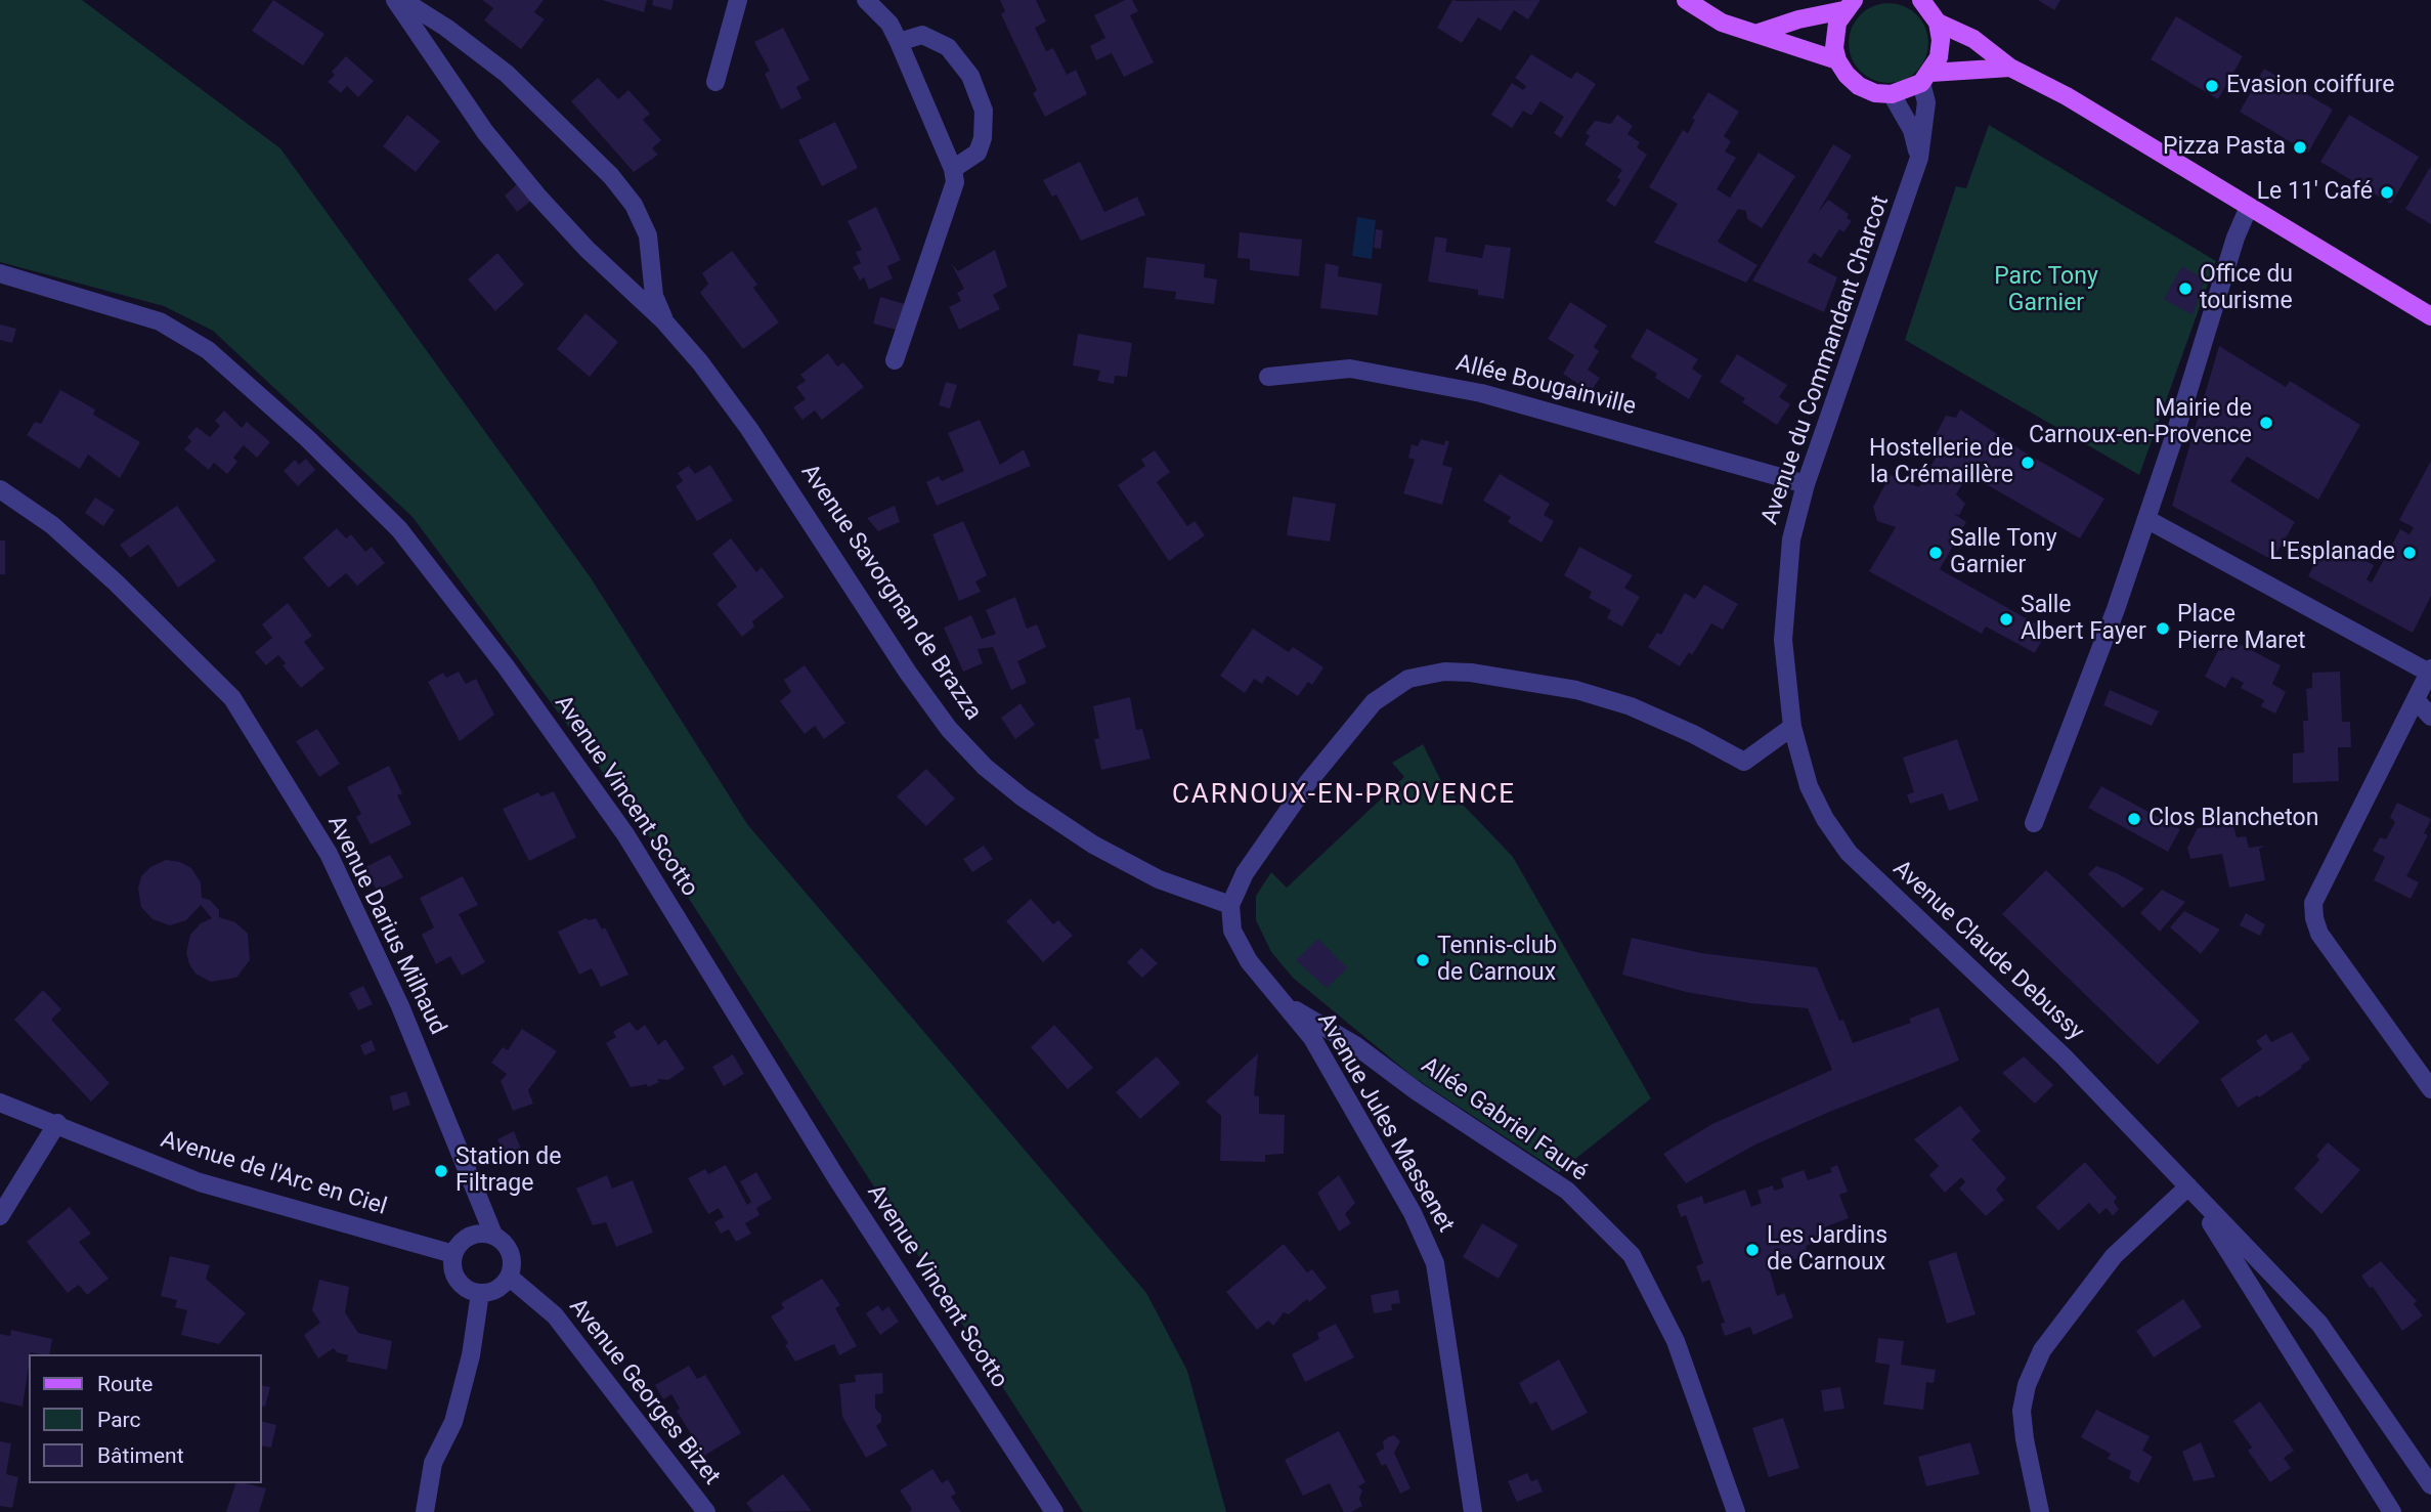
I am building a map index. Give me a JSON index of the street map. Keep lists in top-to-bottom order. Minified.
{"streets":{"street":["Avenue du Commandant Charcot","Allée Bougainville","Avenue Savorgnan de Brazza","Avenue Vincent Scotto","Avenue Darius Milhaud","Avenue Claude Debussy","Allée Gabriel Fauré","Avenue Jules Massenet","Avenue de l'Arc en Ciel","Avenue Georges Bizet"]},"crossings":[["Avenue du Commandant Charcot","Allée Bougainville"],["Avenue du Commandant Charcot","Avenue Claude Debussy"],["Avenue Savorgnan de Brazza","Avenue Jules Massenet"],["Avenue Darius Milhaud","Avenue de l'Arc en Ciel"],["Avenue Darius Milhaud","Avenue Georges Bizet"],["Allée Gabriel Fauré","Avenue Jules Massenet"],["Avenue de l'Arc en Ciel","Avenue Georges Bizet"]],"districts":["CARNOUX-EN-PROVENCE"],"parks":["Parc Tony Garnier"],"places":["Evasion coiffure","Pizza Pasta","Le 11' Café","Office du tourisme","Mairie de Carnoux-en-Provence","Hostellerie de la Crémaillère","Salle Tony Garnier","L'Esplanade","Salle Albert Fayer","Place Pierre Maret","Clos Blancheton","Tennis-club de Carnoux","Station de Filtrage","Les Jardins de Carnoux"],"legend":["Route","Parc","Bâtiment"]}
